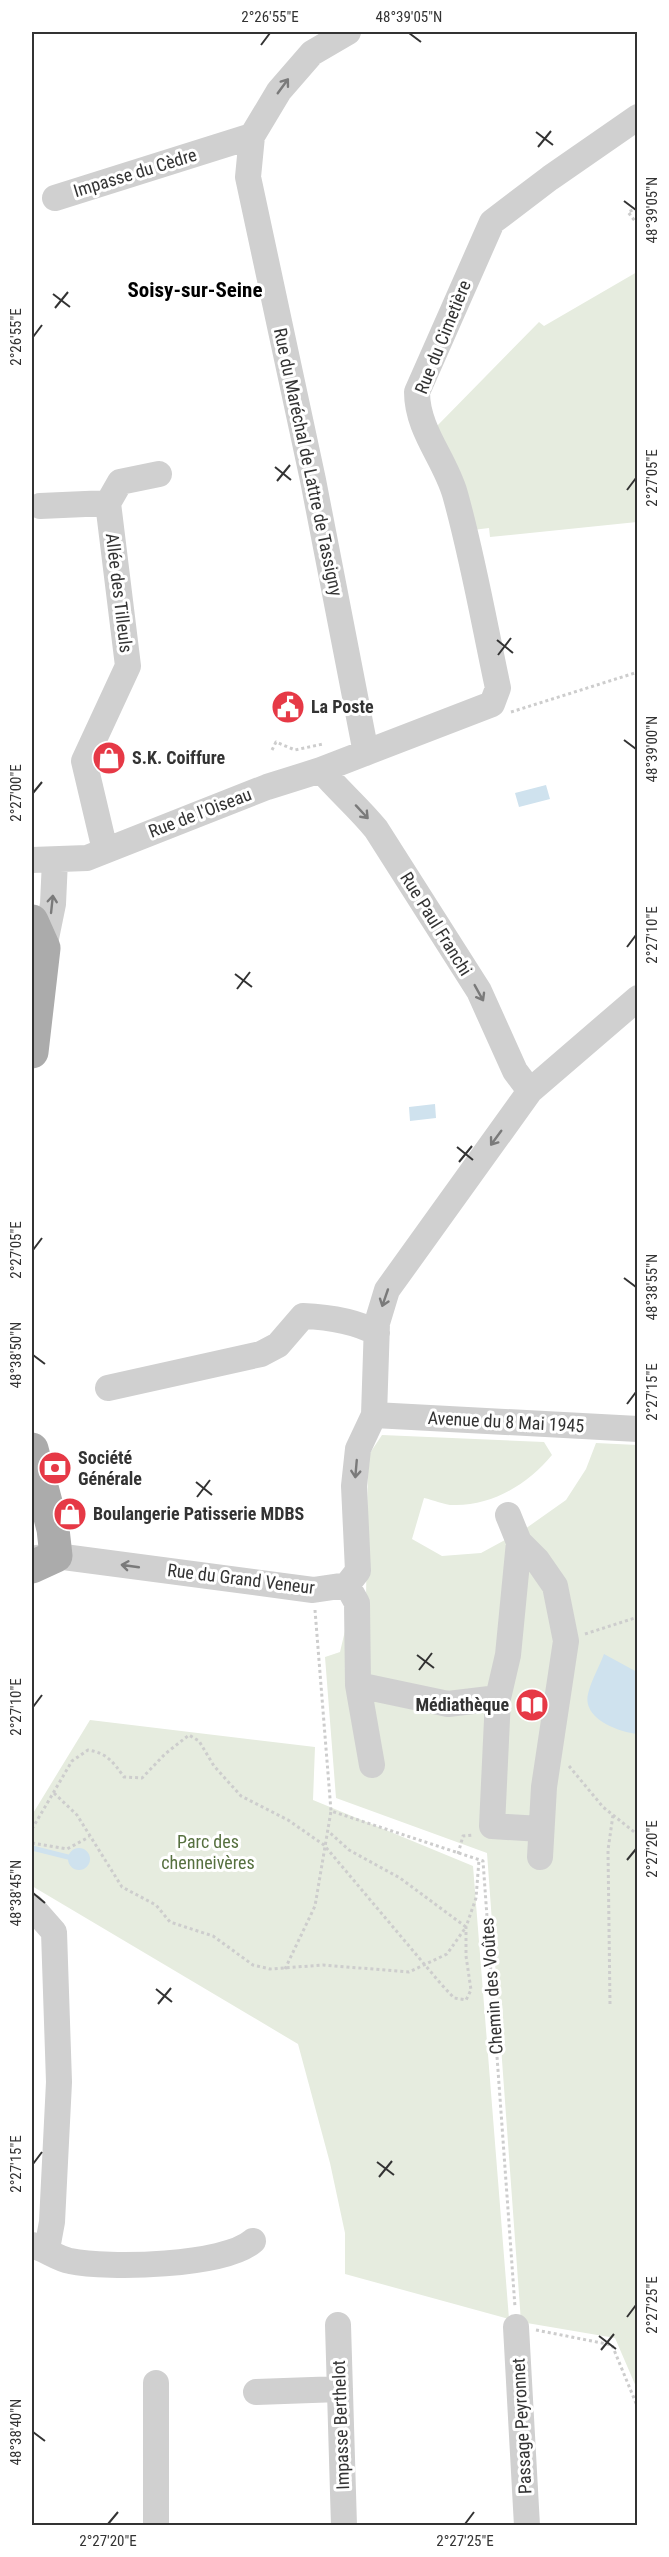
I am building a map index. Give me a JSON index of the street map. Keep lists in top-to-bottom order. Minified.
{"streets":{"street":["Impasse du Cèdre","Rue du Cimetière","Rue du Maréchal de Lattre de Tassigny","Allée des Tilleuls","Rue de l'Oiseau","Rue Paul Franchi","Avenue du 8 Mai 1945","Rue du Grand Veneur","Impasse Berthelot","Passage Peyronnet"],"path":["Chemin des Voûtes"]},"crossings":[["Impasse du Cèdre","Rue du Maréchal de Lattre de Tassigny"],["Rue du Maréchal de Lattre de Tassigny","Rue de l'Oiseau"],["Allée des Tilleuls","Rue de l'Oiseau"],["Rue de l'Oiseau","Rue Paul Franchi"],["Chemin des Voûtes","Passage Peyronnet"]],"one_way":["Rue Paul Franchi","Rue du Grand Veneur"],"districts":["Soisy-sur-Seine"],"parks":["Parc des chenneivères"],"places":{"public building":["La Poste"],"shop":["S.K. Coiffure","Boulangerie Patisserie MDBS"],"bank":["Société Générale"],"library":["Médiathèque"]},"coordinates":["2°26'55\"E","48°39'05\"N","2°27'05\"E","48°39'00\"N","2°27'00\"E","2°27'10\"E","48°38'55\"N","48°38'50\"N","2°27'15\"E","2°27'20\"E","48°38'45\"N","2°27'25\"E","48°38'40\"N"]}
